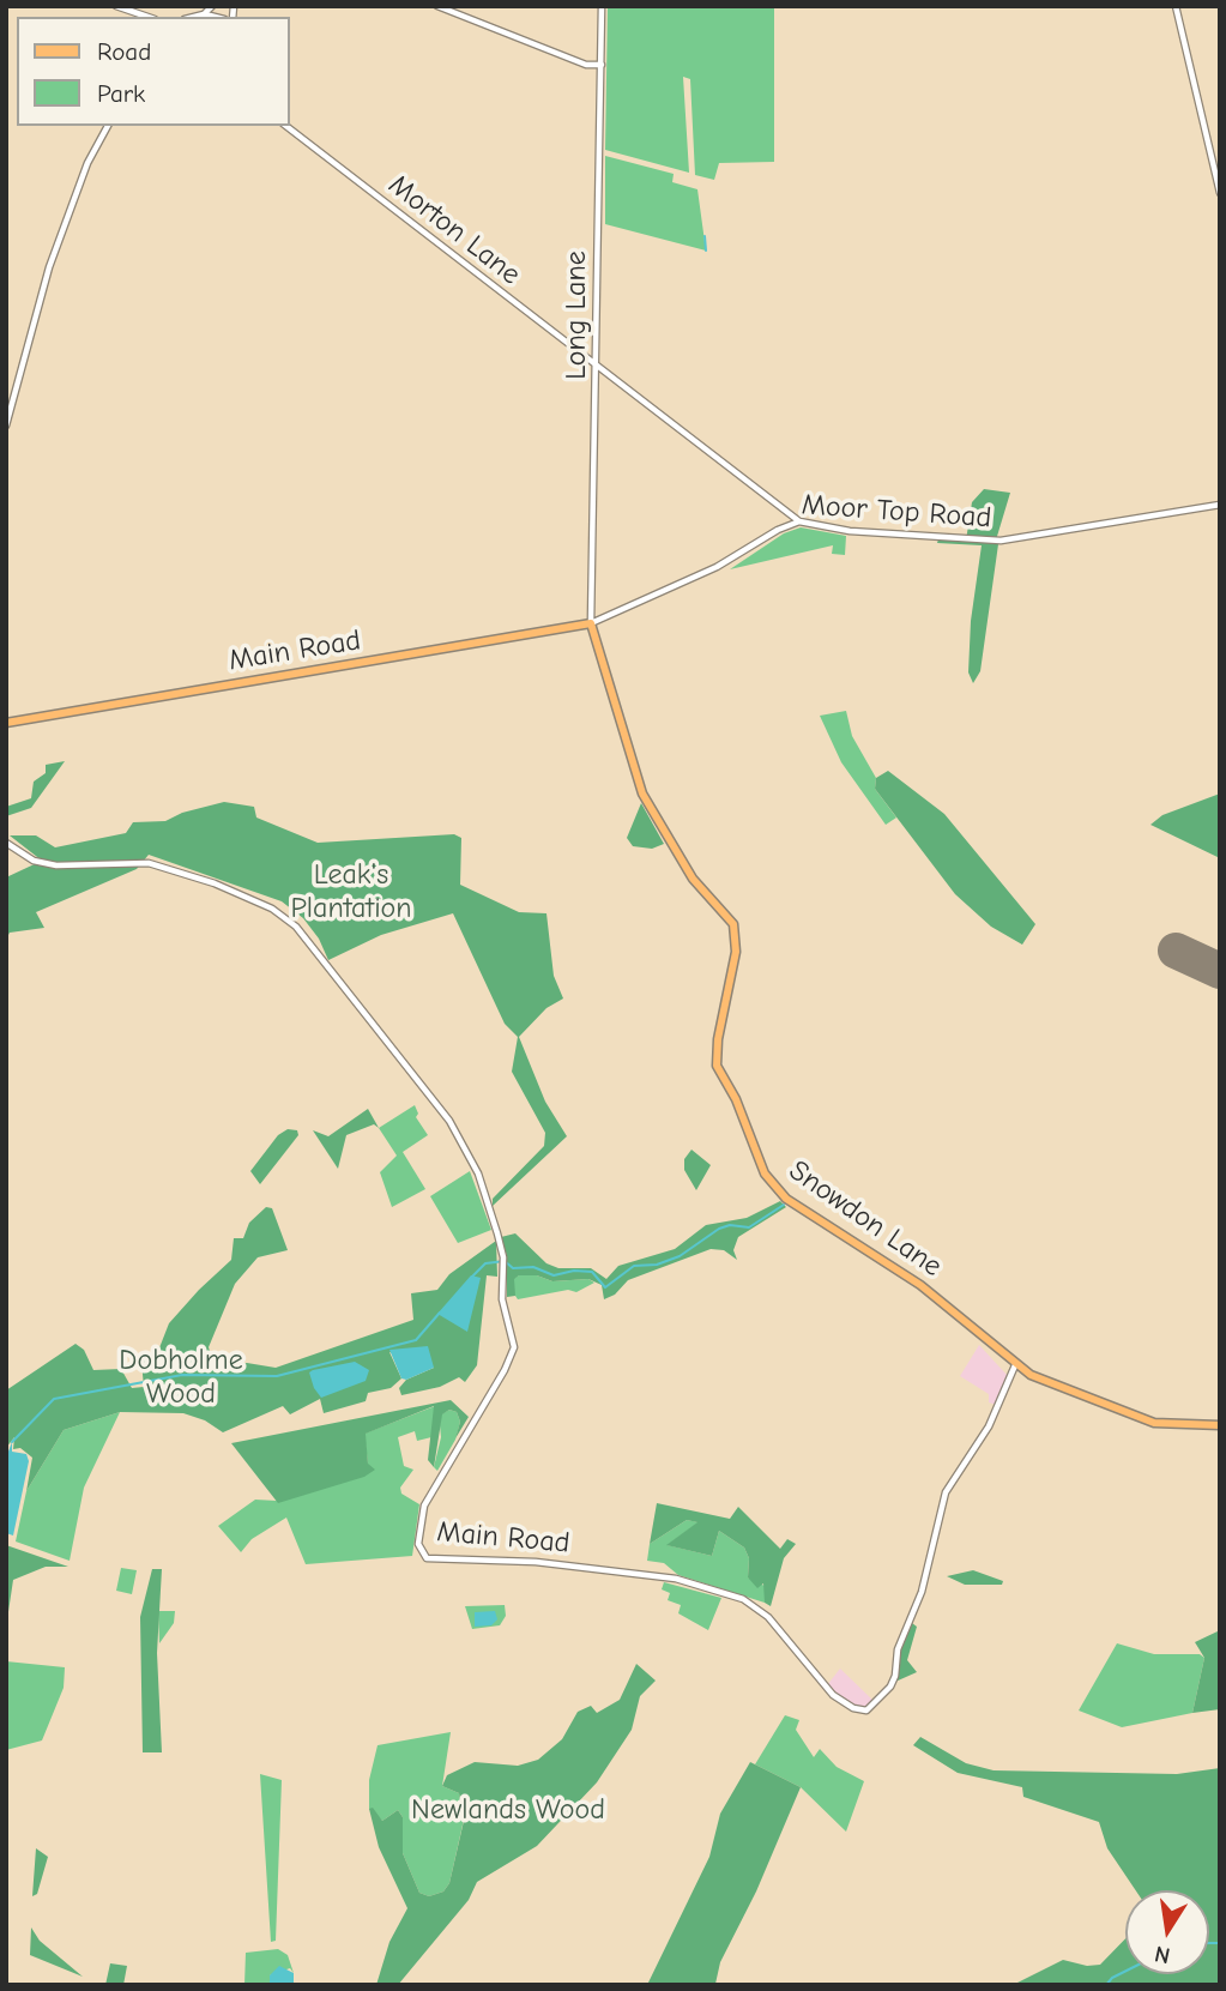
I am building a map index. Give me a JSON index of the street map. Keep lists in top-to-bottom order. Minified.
{"streets":{"main road":["Main Road","Snowdon Lane"],"street":["Morton Lane","Long Lane","Moor Top Road"]},"crossings":[["Morton Lane","Long Lane"],["Morton Lane","Moor Top Road"],["Long Lane","Moor Top Road"],["Long Lane","Main Road"],["Long Lane","Snowdon Lane"],["Moor Top Road","Main Road"],["Moor Top Road","Snowdon Lane"],["Main Road","Snowdon Lane"]],"parks":["Leak's Plantation","Dobholme Wood","Newlands Wood"],"legend":["Road","Park"],"north":"bottom"}
